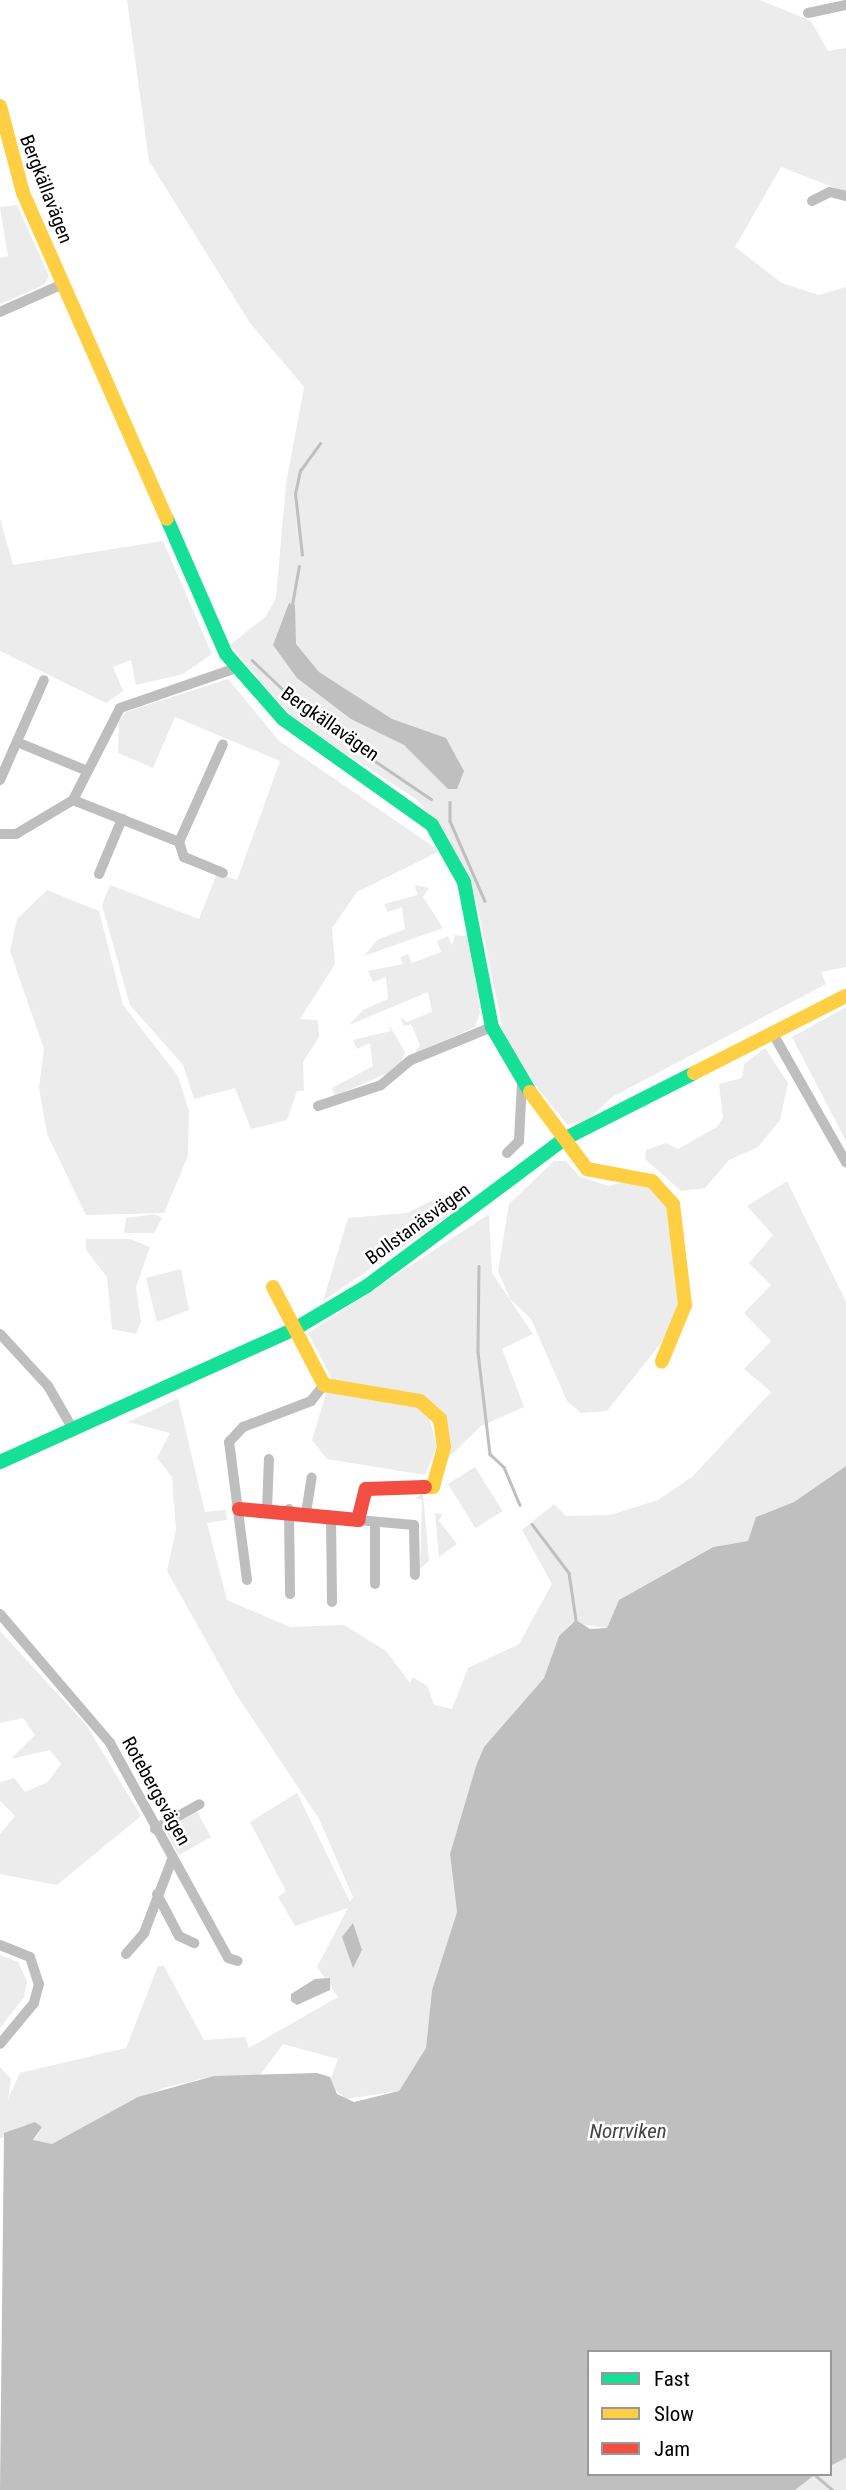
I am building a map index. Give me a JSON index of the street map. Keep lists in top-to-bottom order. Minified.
{"streets":{"street":["Bergkällavägen","Bollstanäsvägen","Rotebergsvägen"]},"crossings":[["Bergkällavägen","Bollstanäsvägen"]],"water":["Norrviken"],"legend":["Fast","Slow","Jam"]}
